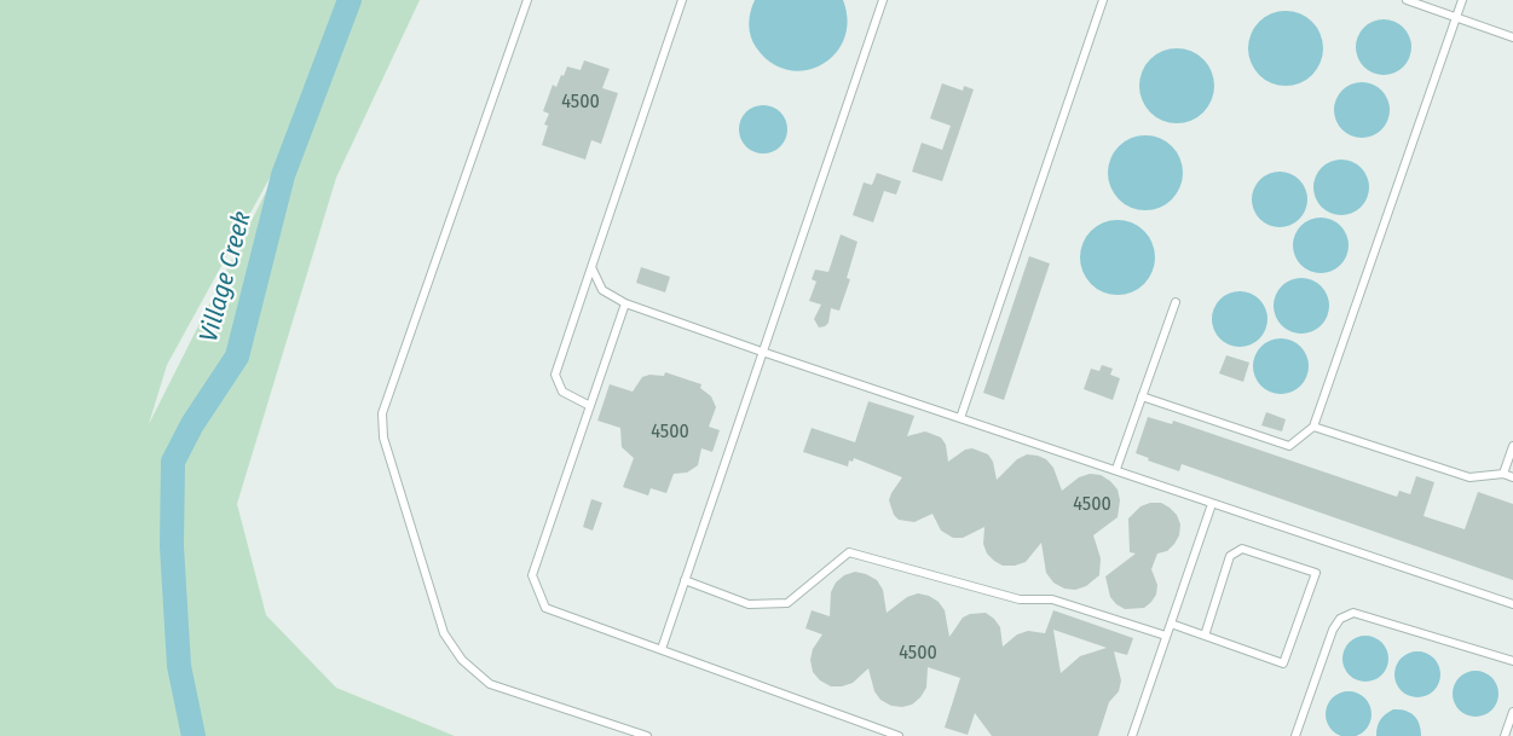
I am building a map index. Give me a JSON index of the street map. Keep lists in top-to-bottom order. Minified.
{"water":["Village Creek"],"house_numbers":["4500","4500","4500","4500"]}
